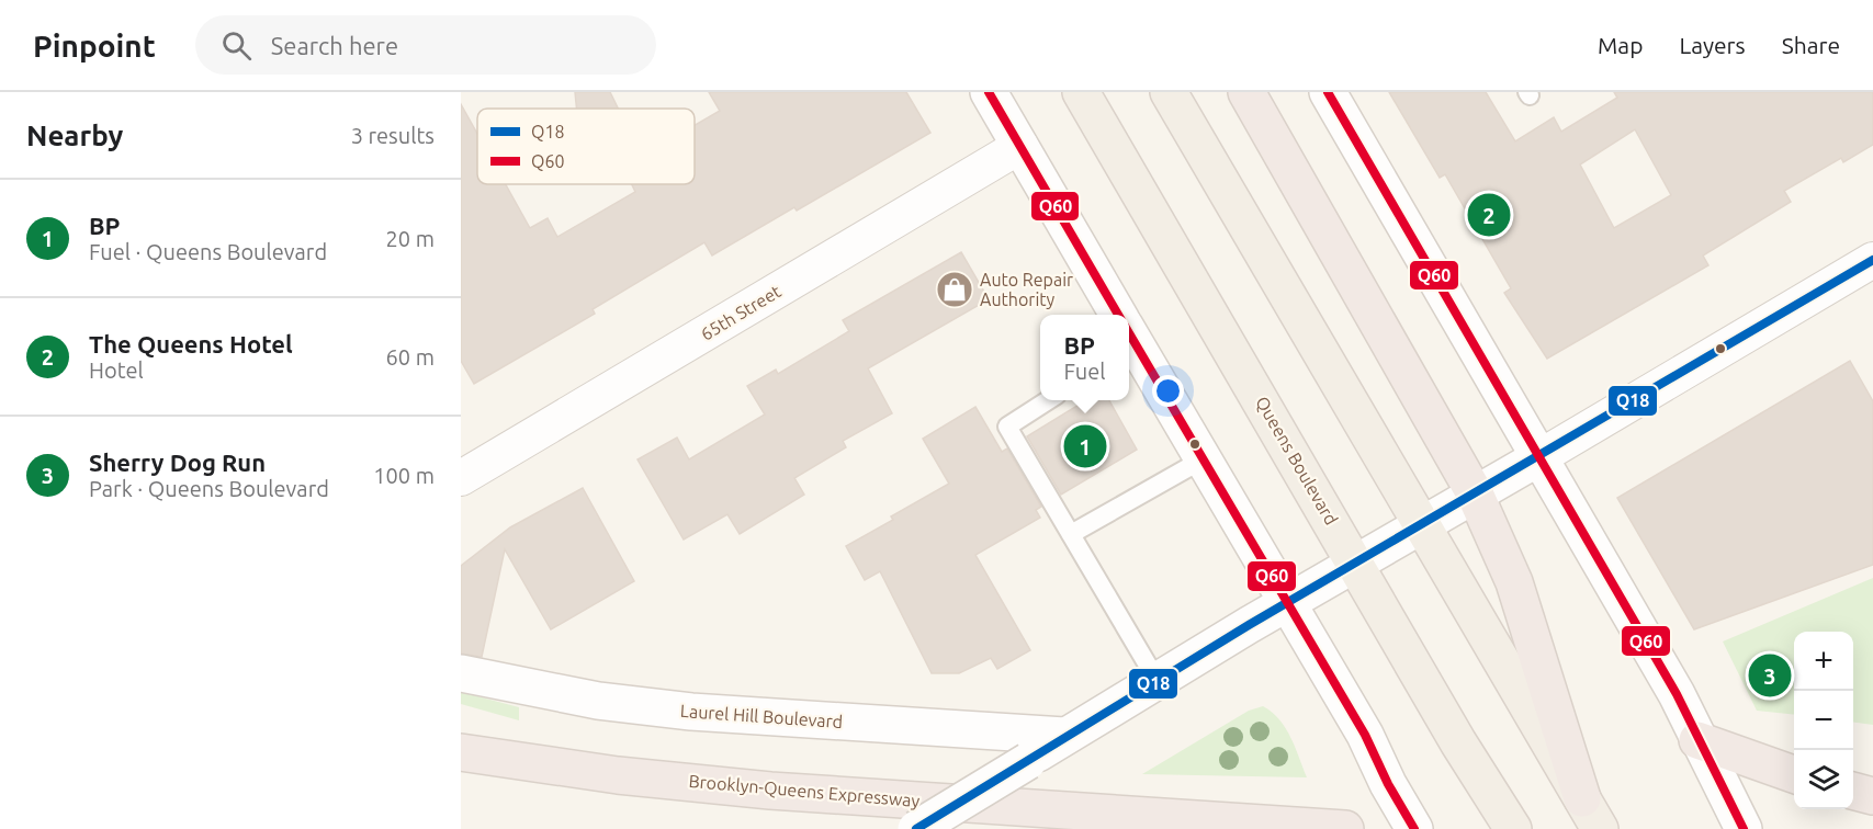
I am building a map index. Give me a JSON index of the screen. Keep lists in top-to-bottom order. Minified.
{"streets":{"highway":["Brooklyn-Queens Expressway"],"main road":["Queens Boulevard"],"street":["65th Street","Laurel Hill Boulevard"]},"places":{"shop":["Auto Repair Authority"]},"lines":["transit line Q60","transit line Q18"],"legend":["Q18","Q60"],"page":{"header":"Pinpoint","search":"Search here","nav":["Map","Layers","Share"],"heading":["Nearby","3 results"],"list":[{"mark":"1","name":"BP","note":"Fuel · Queens Boulevard","value":"20 m"},{"mark":"2","name":"The Queens Hotel","note":"Hotel","value":"60 m"},{"mark":"3","name":"Sherry Dog Run","note":"Park · Queens Boulevard","value":"100 m"}],"pins":["2","1","3"],"popup":["BP","Fuel"],"map_buttons":["+","−"]}}
